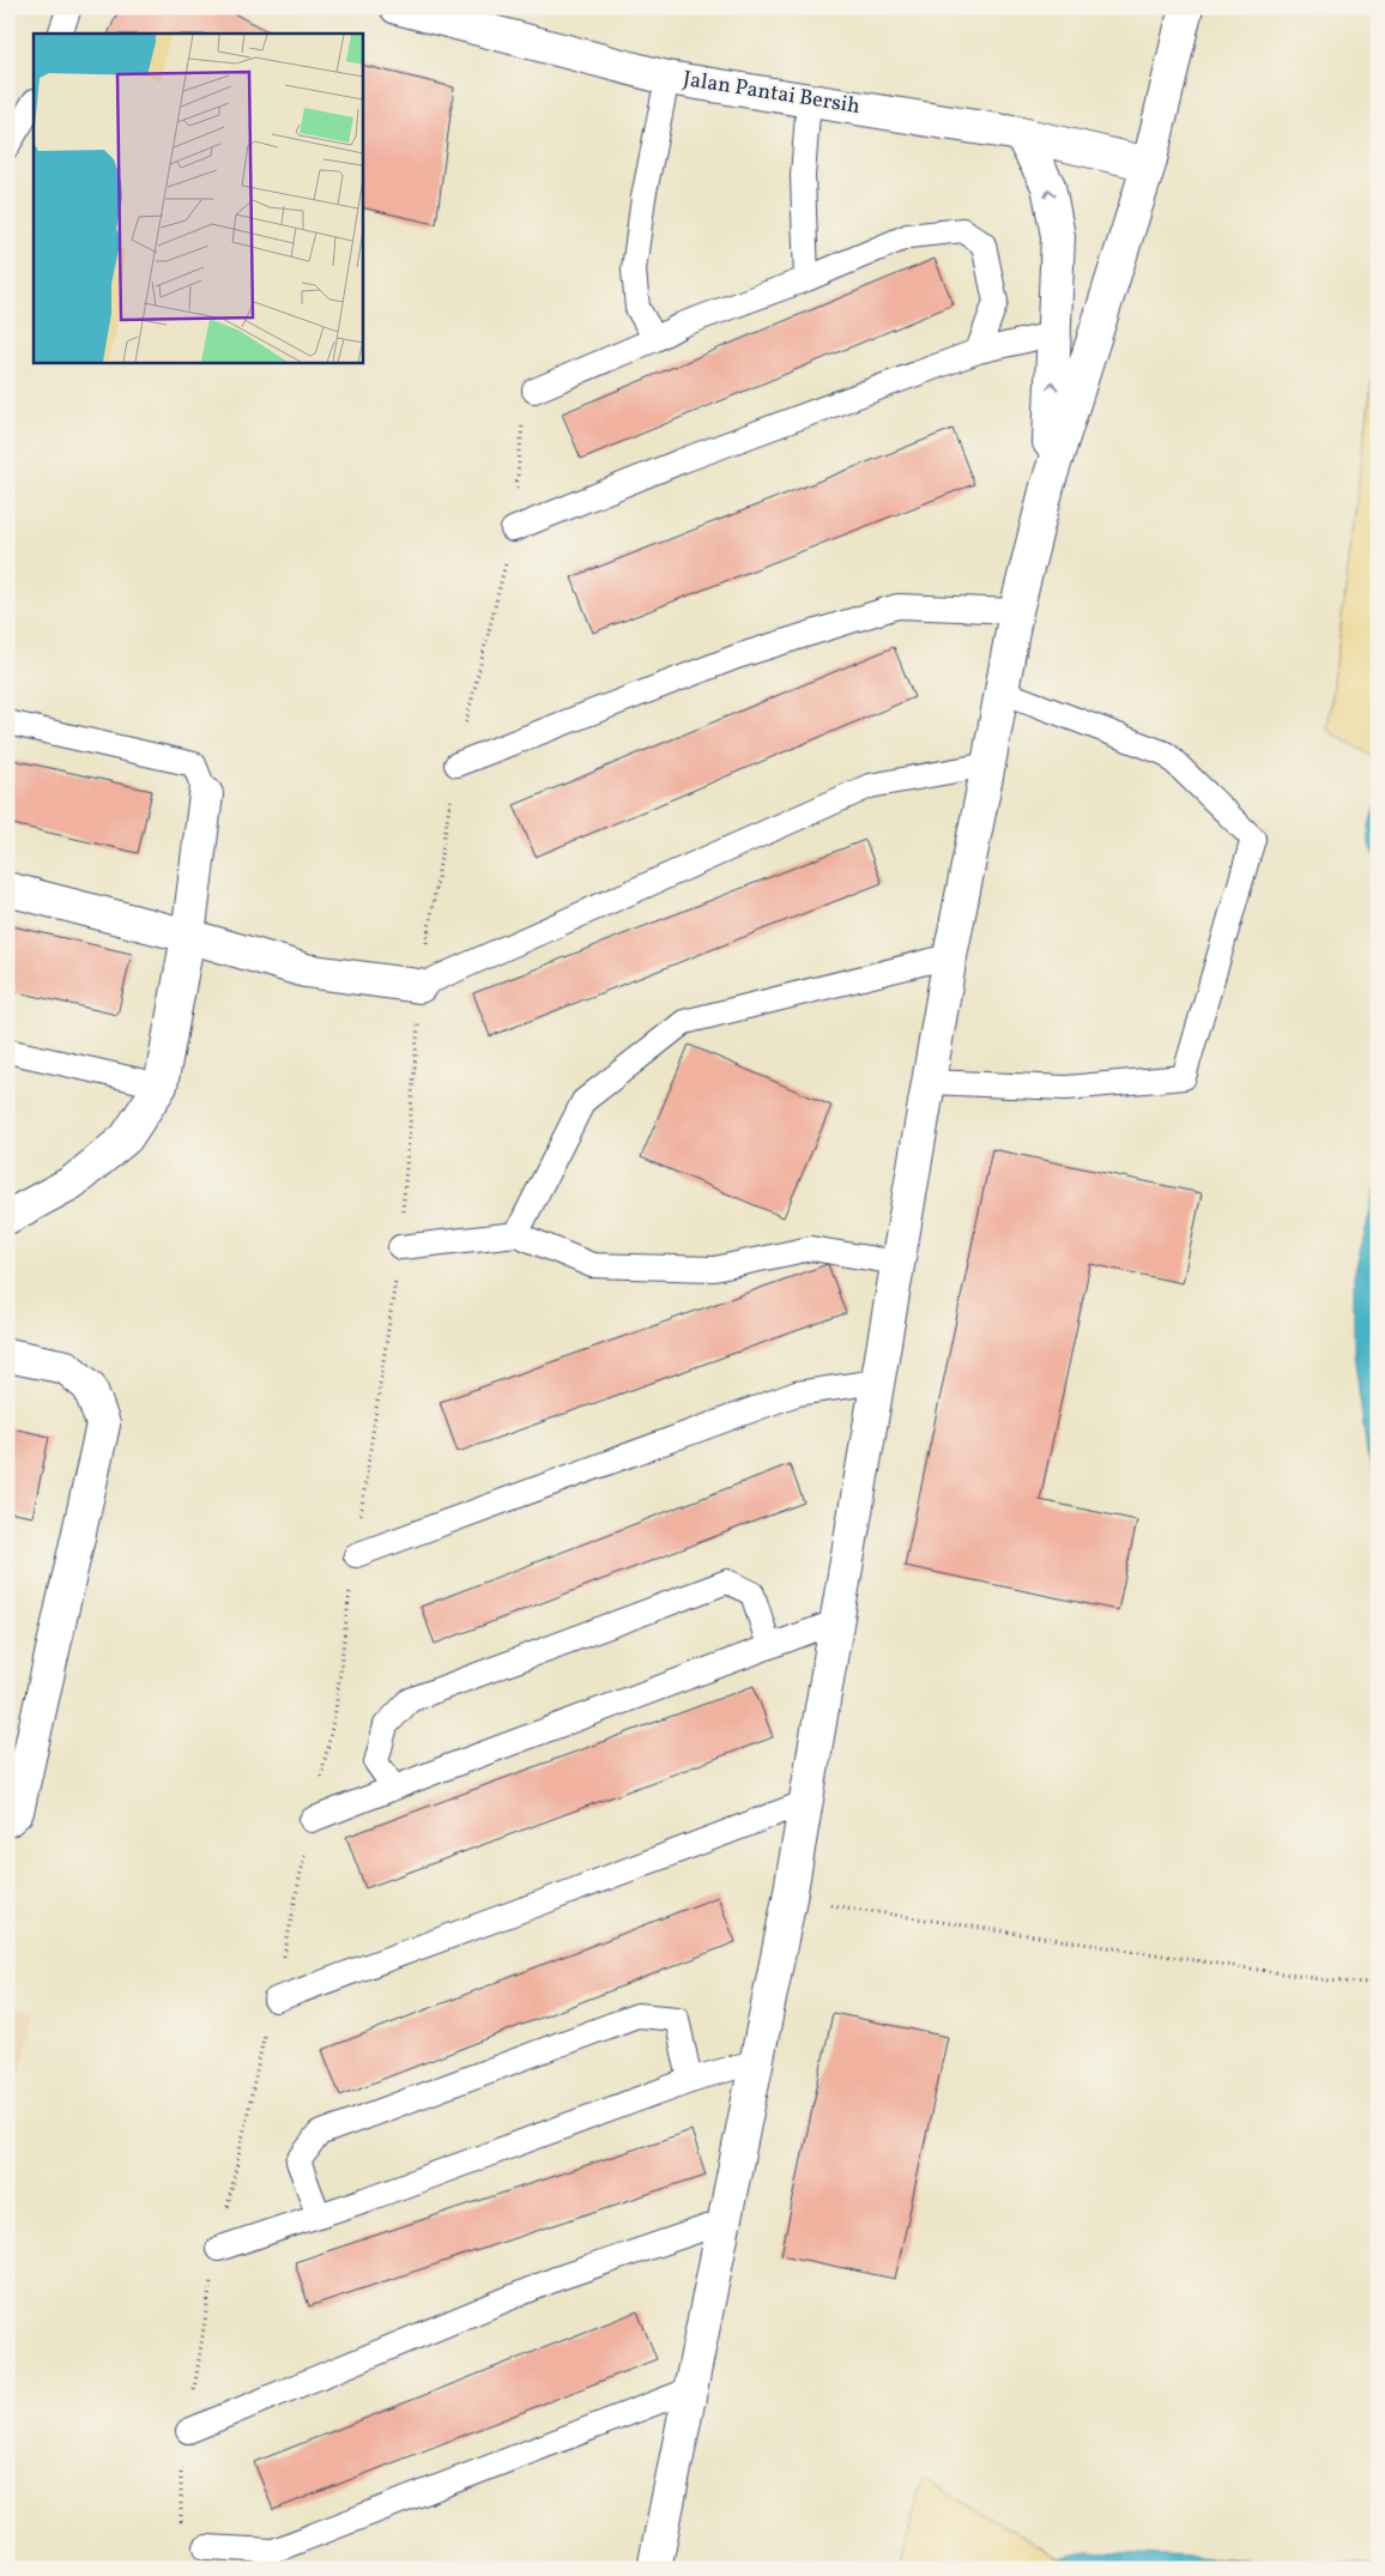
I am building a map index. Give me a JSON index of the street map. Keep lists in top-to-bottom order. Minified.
{"streets":{"street":["Jalan Pantai Bersih"]}}
